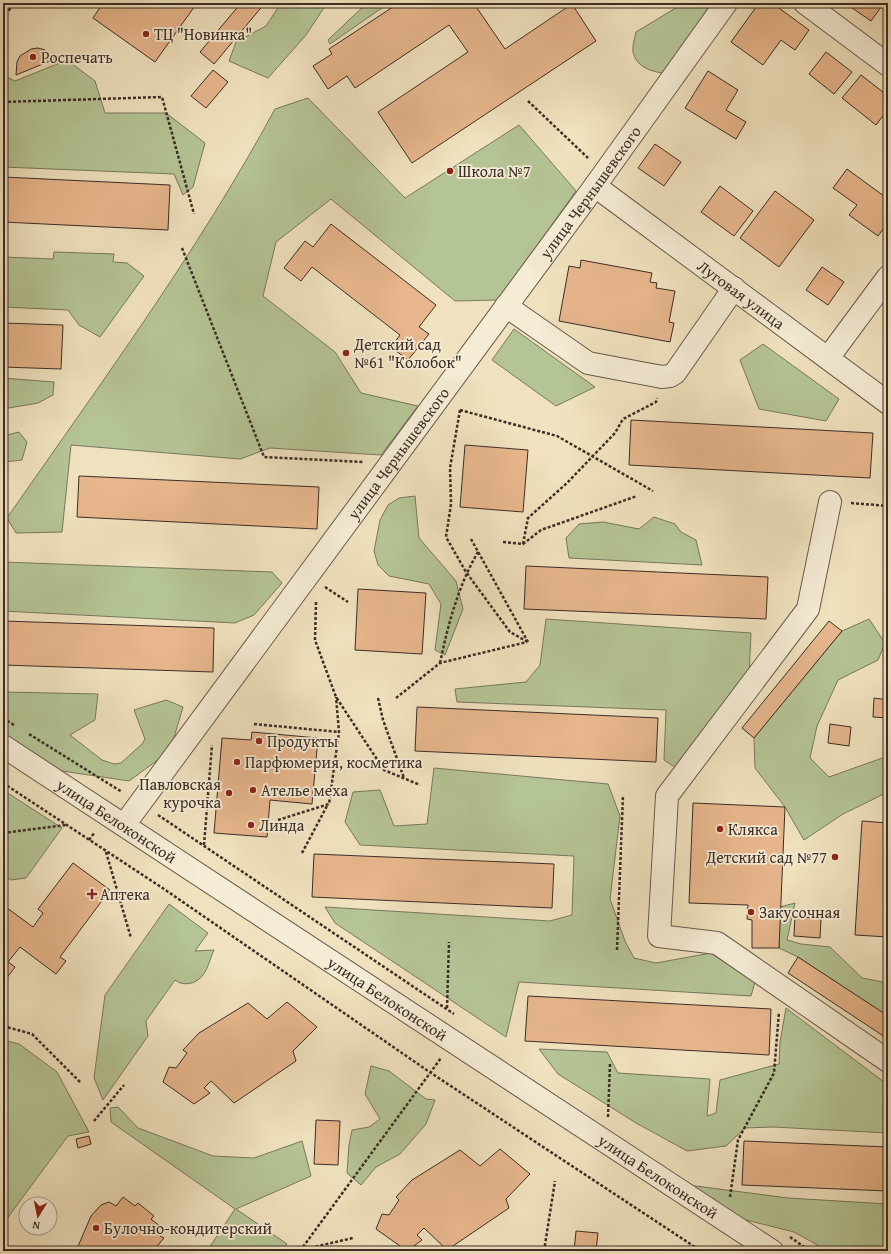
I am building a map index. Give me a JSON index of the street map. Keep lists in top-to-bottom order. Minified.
{"streets":{"street":["улица Чернышевского","Луговая улица","улица Белоконской"]},"crossings":[["улица Чернышевского","Луговая улица"],["улица Чернышевского","улица Белоконской"]],"places":{"other":["ТЦ \"Новинка\"","Роспечать","Школа №7","Детский сад №61 \"Колобок\"","Продукты","Парфюмерия, косметика","Ателье меха","Павловская курочка","Линда","Клякса","Детский сад №77","Закусочная","Булочно-кондитерский"],"health":["Аптека"]},"north":"bottom"}
